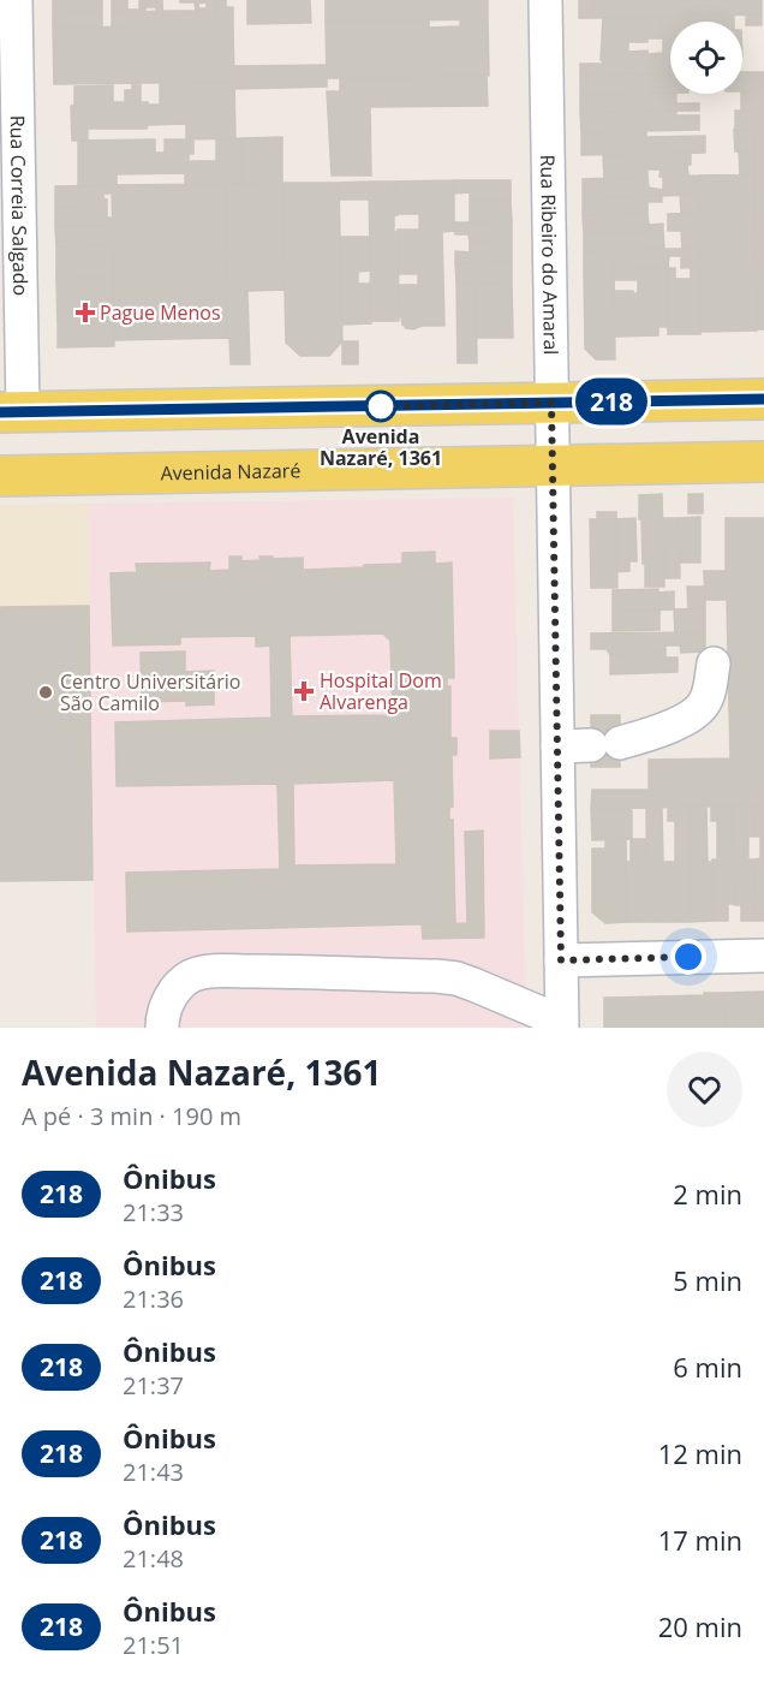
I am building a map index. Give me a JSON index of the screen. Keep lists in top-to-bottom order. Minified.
{"streets":{"main road":["Avenida Nazaré"],"street":["Rua Correia Salgado","Rua Ribeiro do Amaral"]},"crossings":[["Rua Ribeiro do Amaral","Avenida Nazaré"]],"places":{"health":["Pague Menos","Hospital Dom Alvarenga"],"other":["Avenida Nazaré, 1361","Centro Universitário São Camilo"]},"lines":["bus line 218"],"page":{"on_map":"218","heading":["Avenida Nazaré, 1361","A pé · 3 min · 190 m"],"list":[{"mark":"218","name":"Ônibus","note":"21:33","value":"2 min"},{"mark":"218","name":"Ônibus","note":"21:36","value":"5 min"},{"mark":"218","name":"Ônibus","note":"21:37","value":"6 min"},{"mark":"218","name":"Ônibus","note":"21:43","value":"12 min"},{"mark":"218","name":"Ônibus","note":"21:48","value":"17 min"},{"mark":"218","name":"Ônibus","note":"21:51","value":"20 min"}]}}
